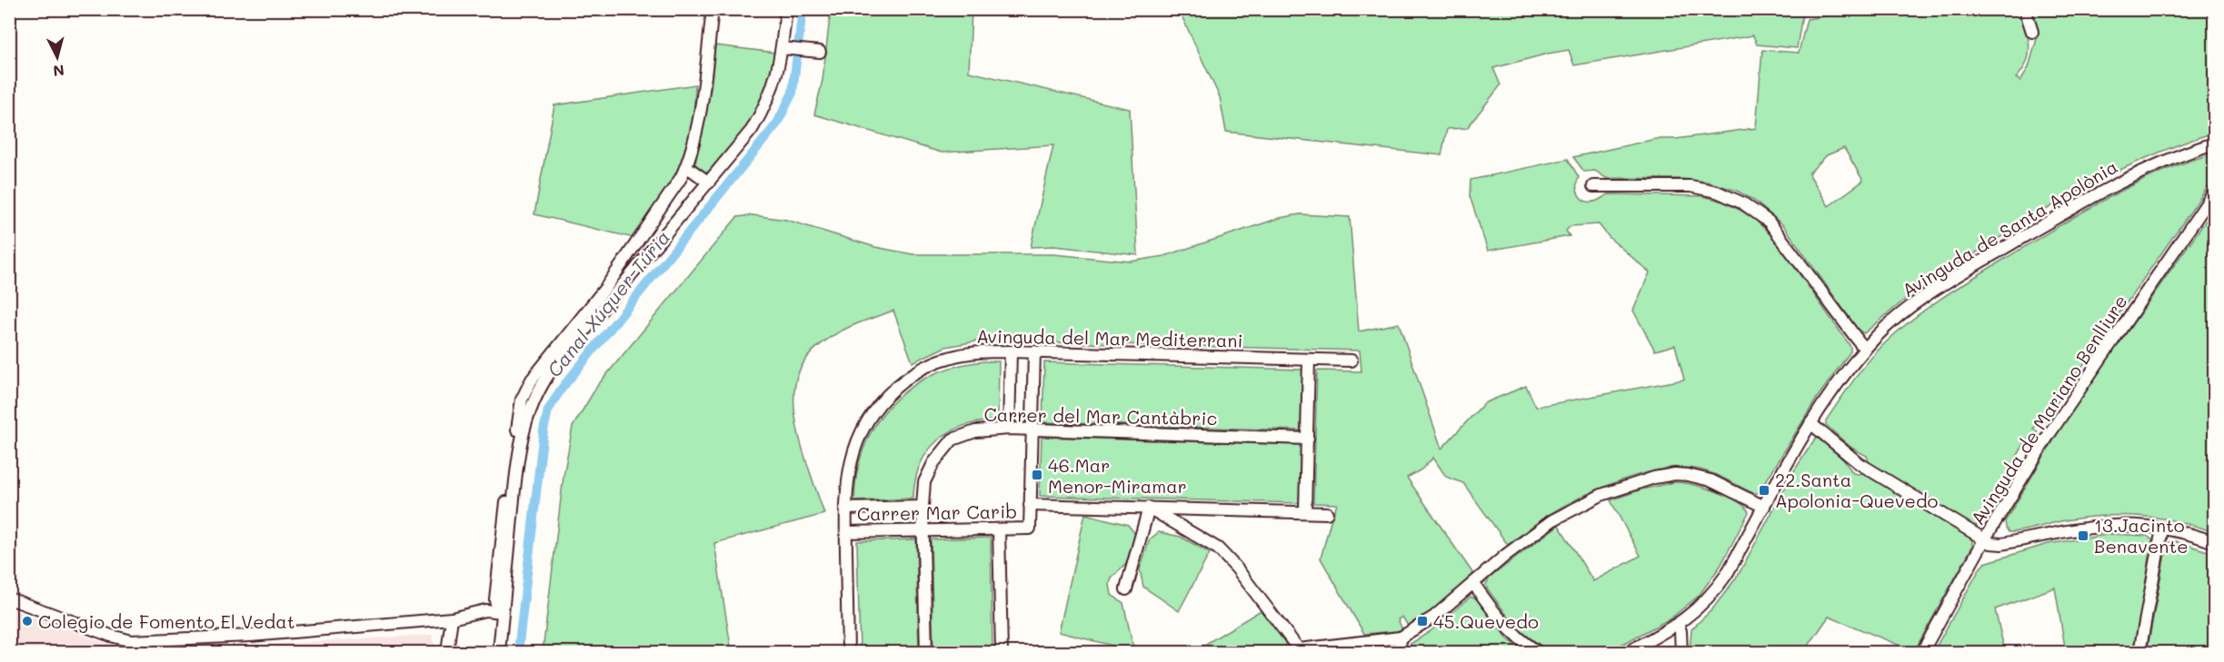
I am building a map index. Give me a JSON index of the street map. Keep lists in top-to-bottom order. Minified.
{"streets":{"street":["Avinguda de Santa Apolònia","Avinguda del Mar Mediterrani","Avinguda de Mariano Benlliure","Carrer del Mar Cantàbric","Carrer Mar Carib"]},"crossings":[["Avinguda del Mar Mediterrani","Carrer Mar Carib"],["Carrer del Mar Cantàbric","Carrer Mar Carib"]],"water":["Canal Xúquer-Túria"],"places":{"transit":["46.Mar Menor-Miramar","22.Santa Apolonia-Quevedo","13.Jacinto Benavente","45.Quevedo"],"other":["Colegio de Fomento El Vedat"]},"north":"bottom"}
